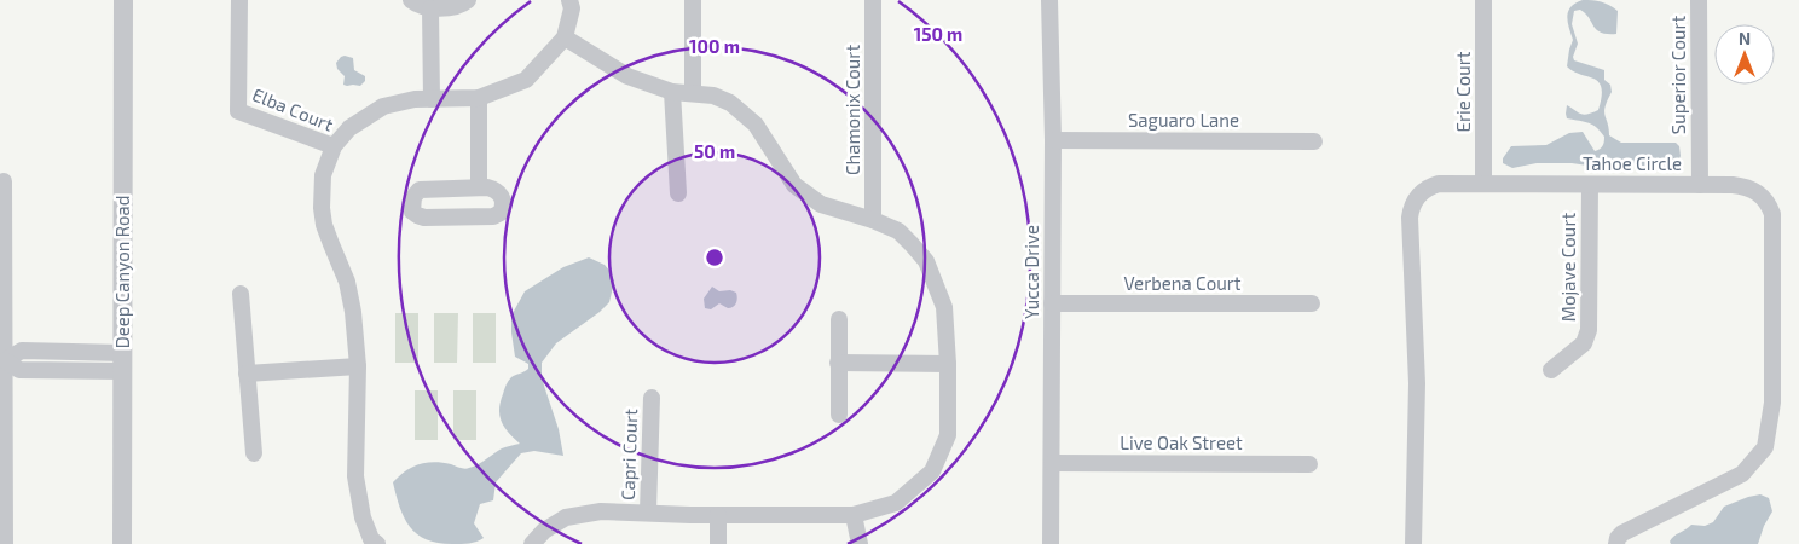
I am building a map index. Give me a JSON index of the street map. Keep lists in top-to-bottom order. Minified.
{"streets":{"street":["Superior Court","Erie Court","Elba Court","Chamonix Court","Saguaro Lane","Tahoe Circle","Mojave Court","Deep Canyon Road","Yucca Drive","Verbena Court","Live Oak Street","Capri Court"]},"crossings":[["Superior Court","Tahoe Circle"],["Erie Court","Tahoe Circle"],["Saguaro Lane","Yucca Drive"],["Tahoe Circle","Mojave Court"],["Yucca Drive","Verbena Court"],["Yucca Drive","Live Oak Street"]],"north":"top","rings":["150 m","100 m","50 m"]}
